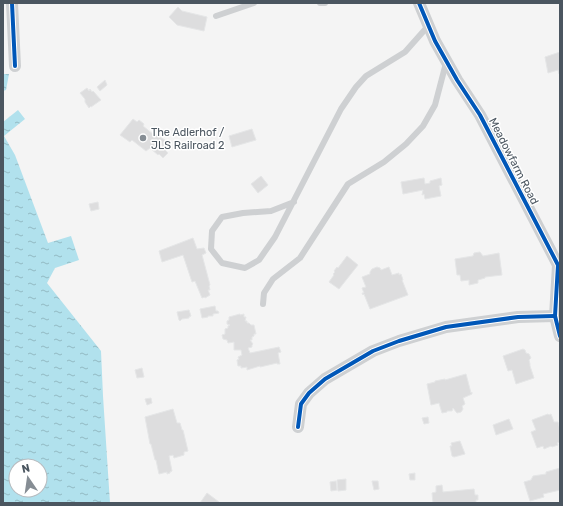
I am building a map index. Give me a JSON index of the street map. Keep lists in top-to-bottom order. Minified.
{"streets":{"street":["Meadowfarm Road"]},"places":["The Adlerhof / JLS Railroad 2"],"north":"top"}
